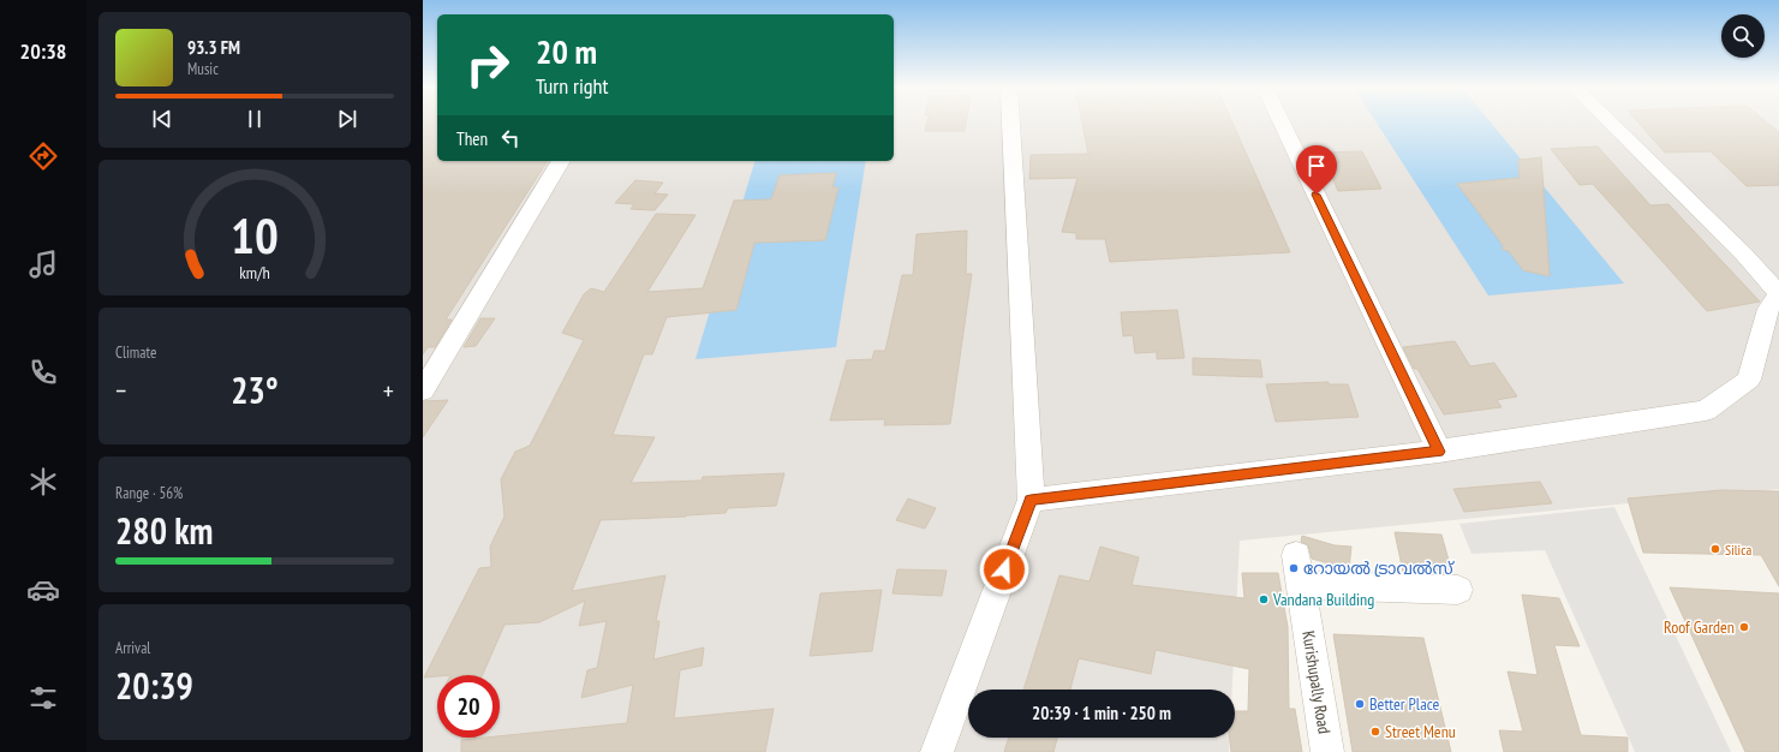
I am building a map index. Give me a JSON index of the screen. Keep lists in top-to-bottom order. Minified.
{"streets":{"lane":["Kurishupally Road"]},"places":["Silica","റോയൽ ട്രാവൽസ്","Vandana Building","Roof Garden","Better Place","Street Menu"],"page":{"tabs":"20:38","turn":["20 m","Turn right"],"song":["93.3 FM","Music"],"then":"Then","tile":["Climate",["Range · 56%","280 km"],["Arrival","20:39"]],"heat":["−","23°","+"],"limit":"20","trip":"20:39 · 1 min · 250 m","gauge":["10","km/h"]}}
